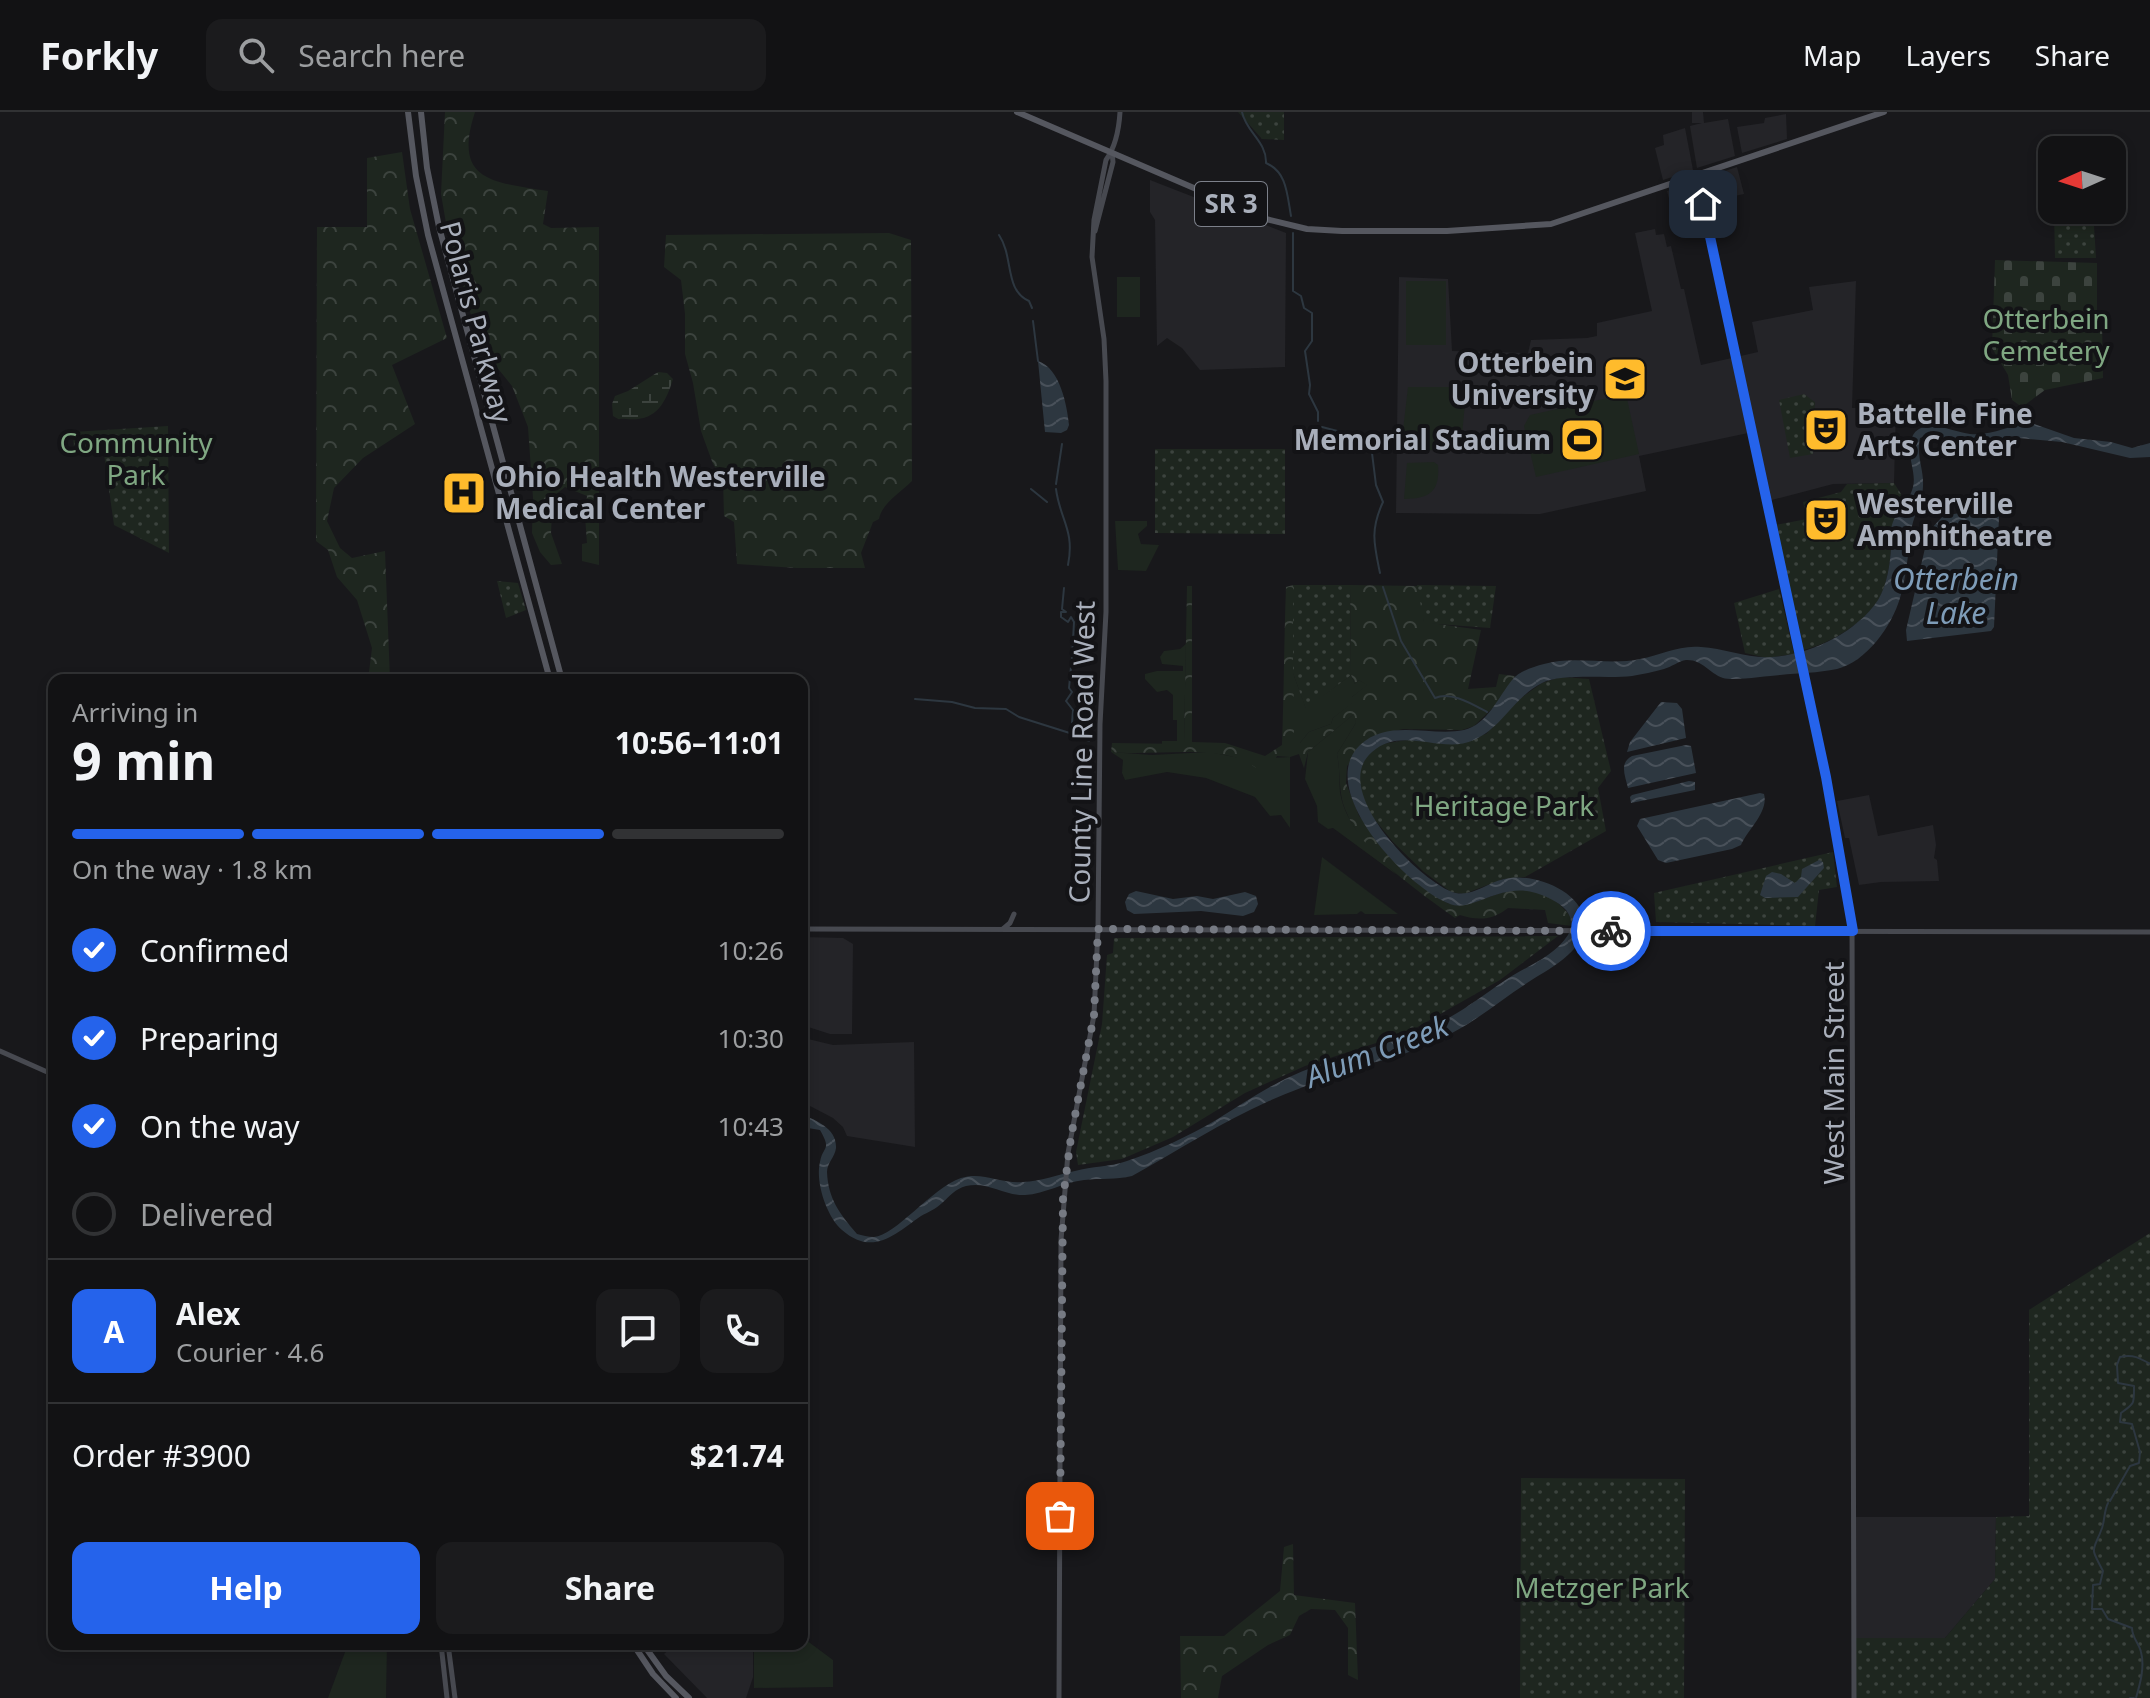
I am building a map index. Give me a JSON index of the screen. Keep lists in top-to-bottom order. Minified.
{"streets":{"main road":["SR 3","Polaris Parkway","County Line Road West","West Main Street"]},"crossings":[["SR 3","County Line Road West"],["SR 3","West Main Street"]],"water":["Otterbein Lake","Alum Creek"],"parks":["Otterbein Cemetery","Community Park","Heritage Park","Metzger Park"],"places":{"school or university":["Otterbein University"],"theatre":["Battelle Fine Arts Center","Westerville Amphitheatre"],"sports":["Memorial Stadium"],"hospital":["Ohio Health Westerville Medical Center"]},"north":"left","page":{"header":"Forkly","search":"Search here","nav":["Map","Layers","Share"],"heading":["9 min","Arriving in","10:56–11:01"],"panel":["Alex","Courier · 4.6","Order #3900","$21.74"],"bar":"On the way · 1.8 km","list":[["Confirmed","10:26"],["Preparing","10:30"],["On the way","10:43"],"Delivered"],"round":"A","buttons":["Help","Share"]}}
